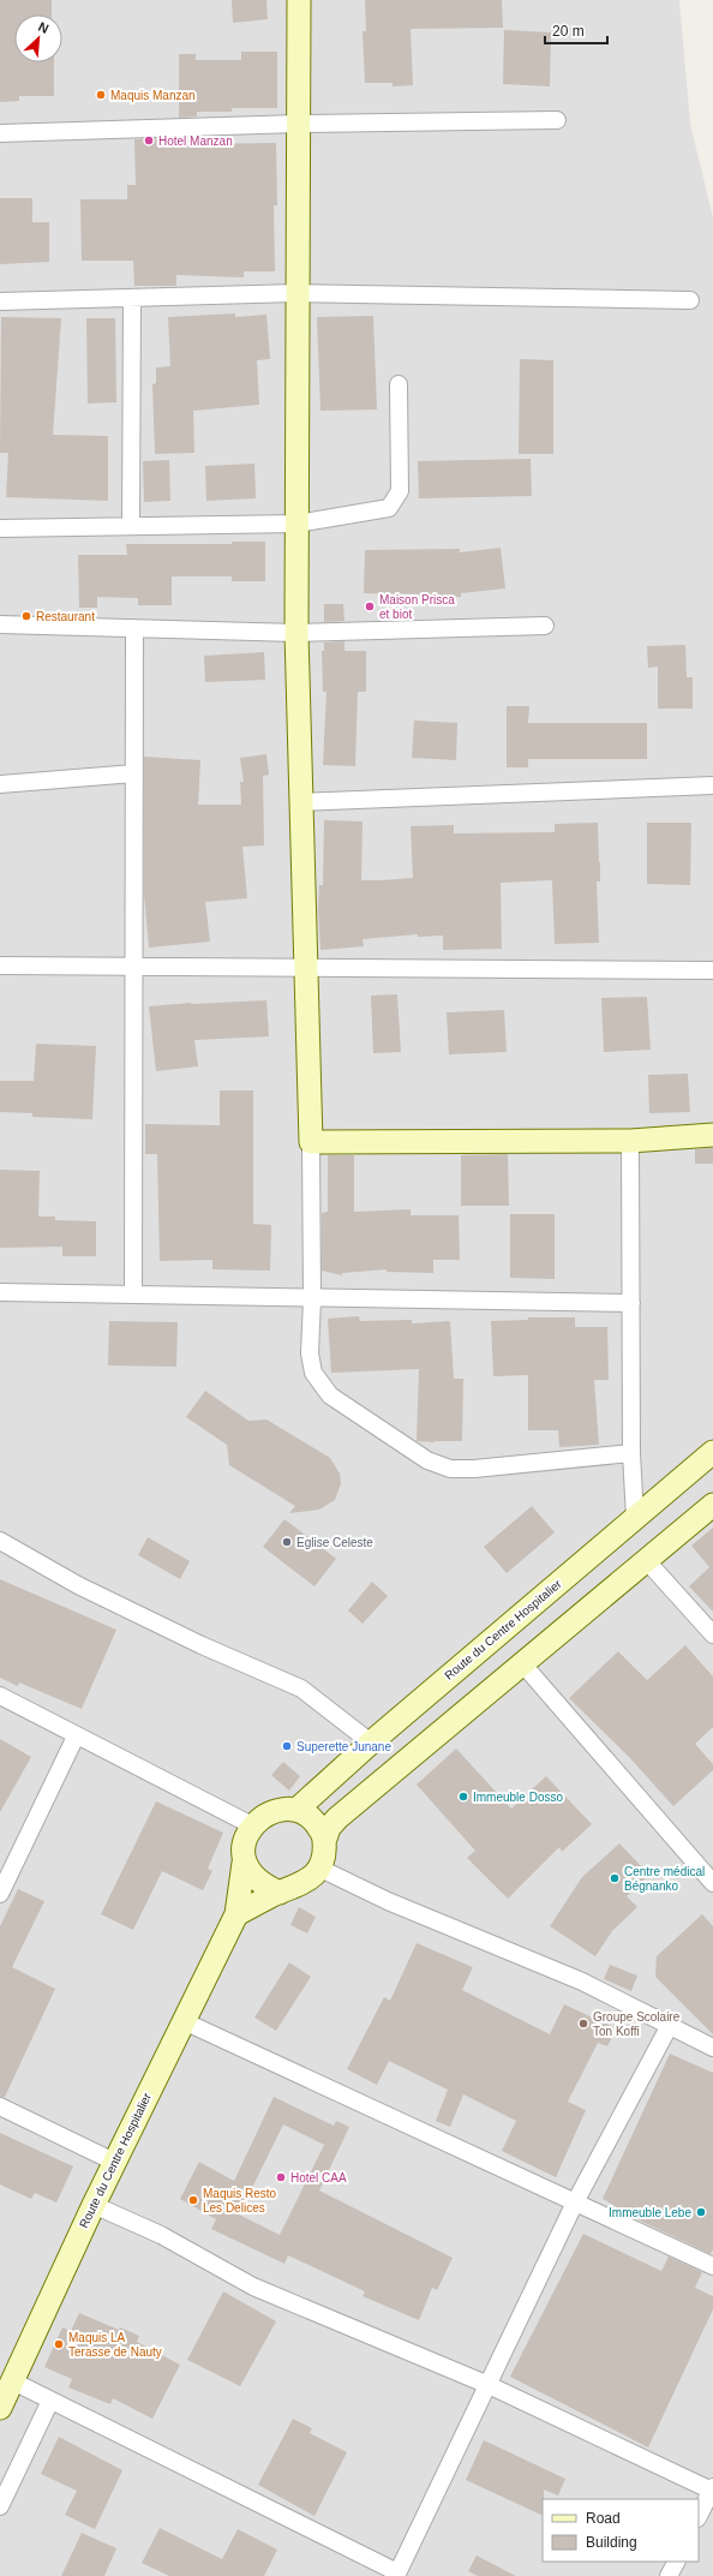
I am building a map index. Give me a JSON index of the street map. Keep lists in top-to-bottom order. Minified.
{"streets":{"street":["Route du Centre Hospitalier"]},"places":["Maquis Manzan","Hotel Manzan","Maison Prisca et biot","Restaurant","Eglise Celeste","Superette Junane","Immeuble Dosso","Centre médical Bégnanko","Groupe Scolaire Ton Koffi","Hotel CAA","Maquis Resto Les Delices","Immeuble Lebe","Maquis LA Terasse de Nauty"],"legend":["Road","Building"],"scale_bar":"20 m","north":"top right"}
